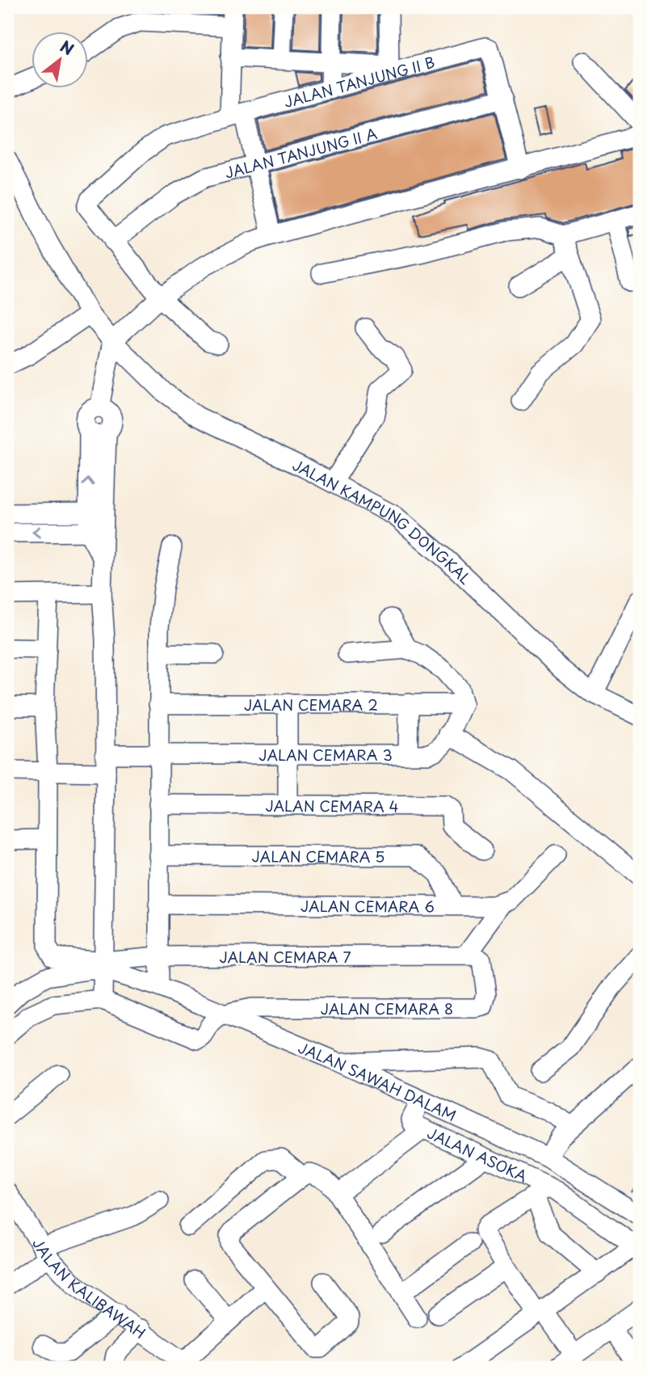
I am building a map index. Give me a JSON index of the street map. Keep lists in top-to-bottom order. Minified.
{"streets":{"street":["JALAN TANJUNG II B","JALAN TANJUNG II A","JALAN KAMPUNG DONGKAL","JALAN CEMARA 2","JALAN CEMARA 3","JALAN CEMARA 4","JALAN CEMARA 5","JALAN CEMARA 6","JALAN CEMARA 7","JALAN CEMARA 8","JALAN SAWAH DALAM","JALAN ASOKA","JALAN KALIBAWAH"]},"crossings":[["JALAN TANJUNG II B","JALAN TANJUNG II A"],["JALAN CEMARA 2","JALAN CEMARA 3"],["JALAN CEMARA 5","JALAN CEMARA 6"],["JALAN CEMARA 7","JALAN CEMARA 8"],["JALAN CEMARA 7","JALAN SAWAH DALAM"],["JALAN CEMARA 8","JALAN SAWAH DALAM"],["JALAN SAWAH DALAM","JALAN ASOKA"]],"north":"top right"}
